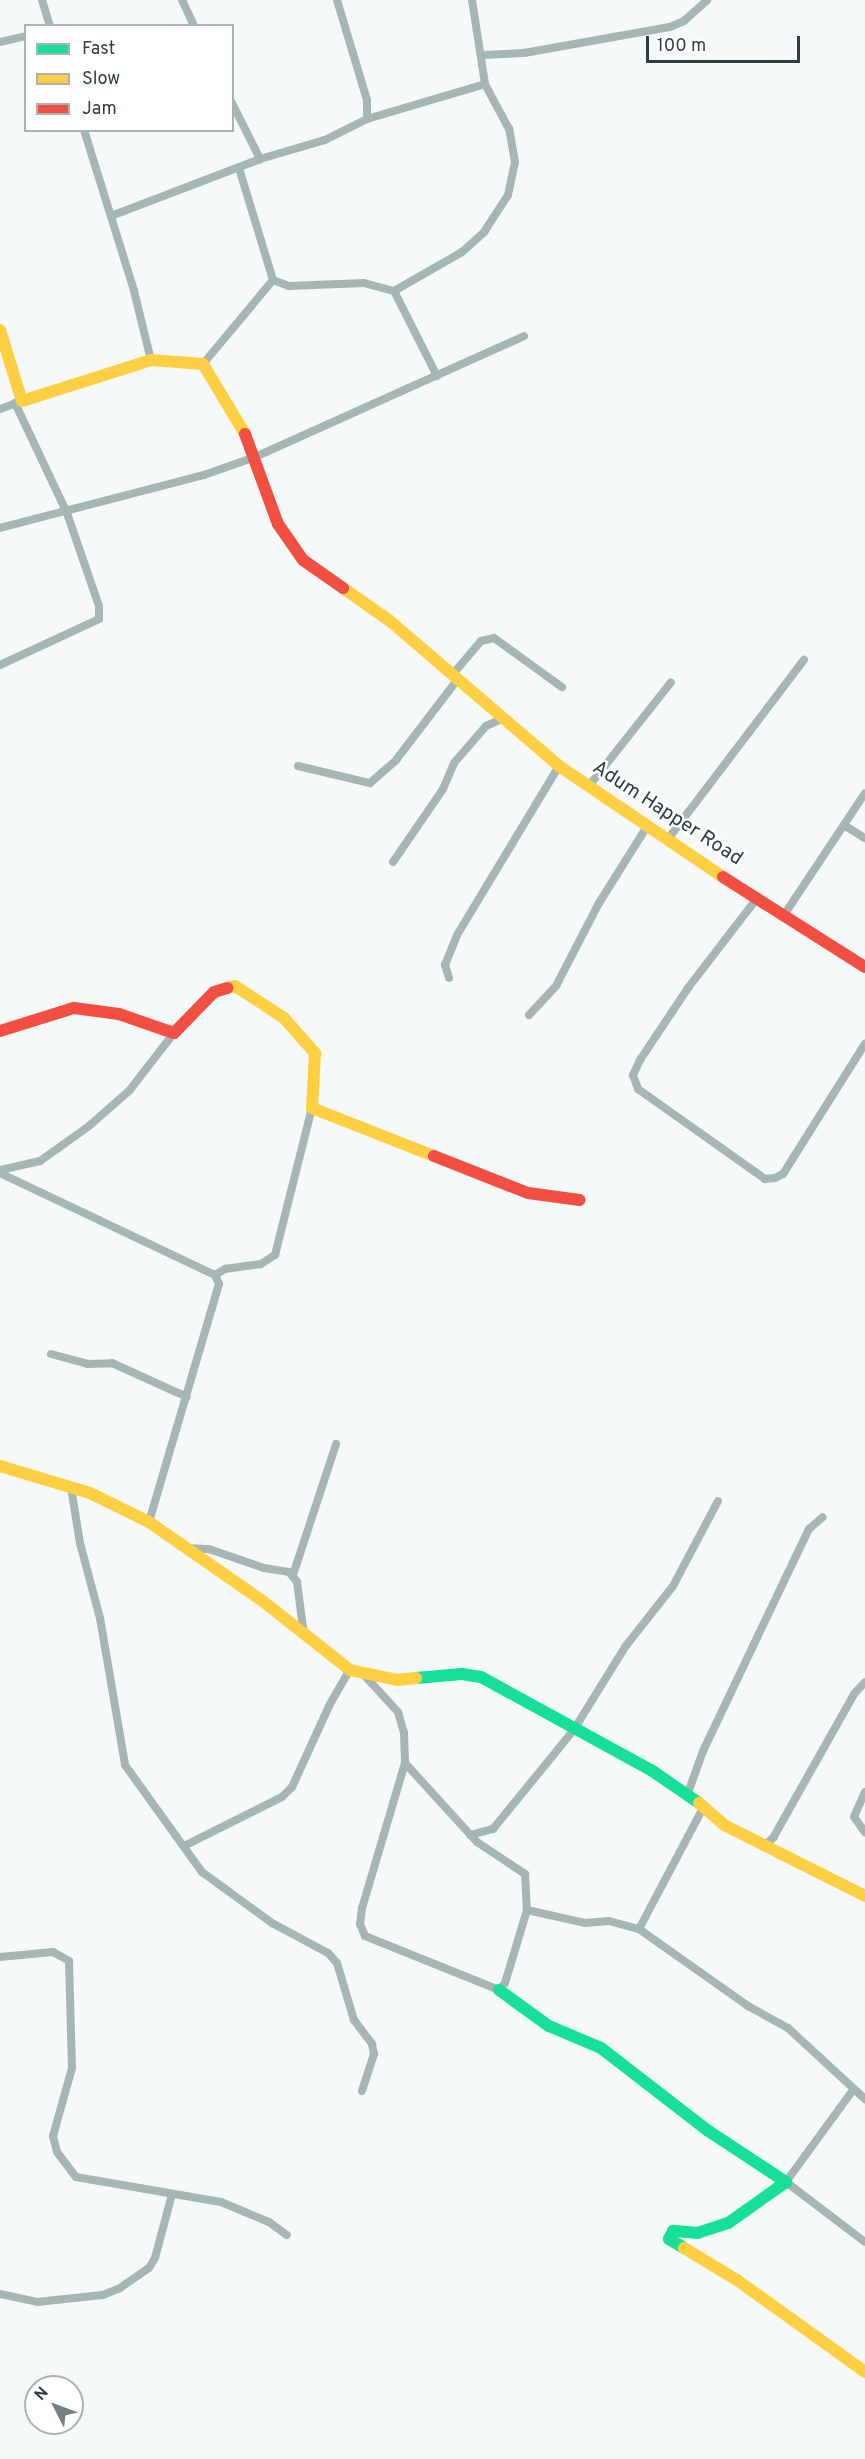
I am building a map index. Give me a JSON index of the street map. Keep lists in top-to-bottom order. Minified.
{"streets":{"street":["Adum Happer Road"]},"legend":["Fast","Slow","Jam"],"scale_bar":"100 m","north":"top left"}
